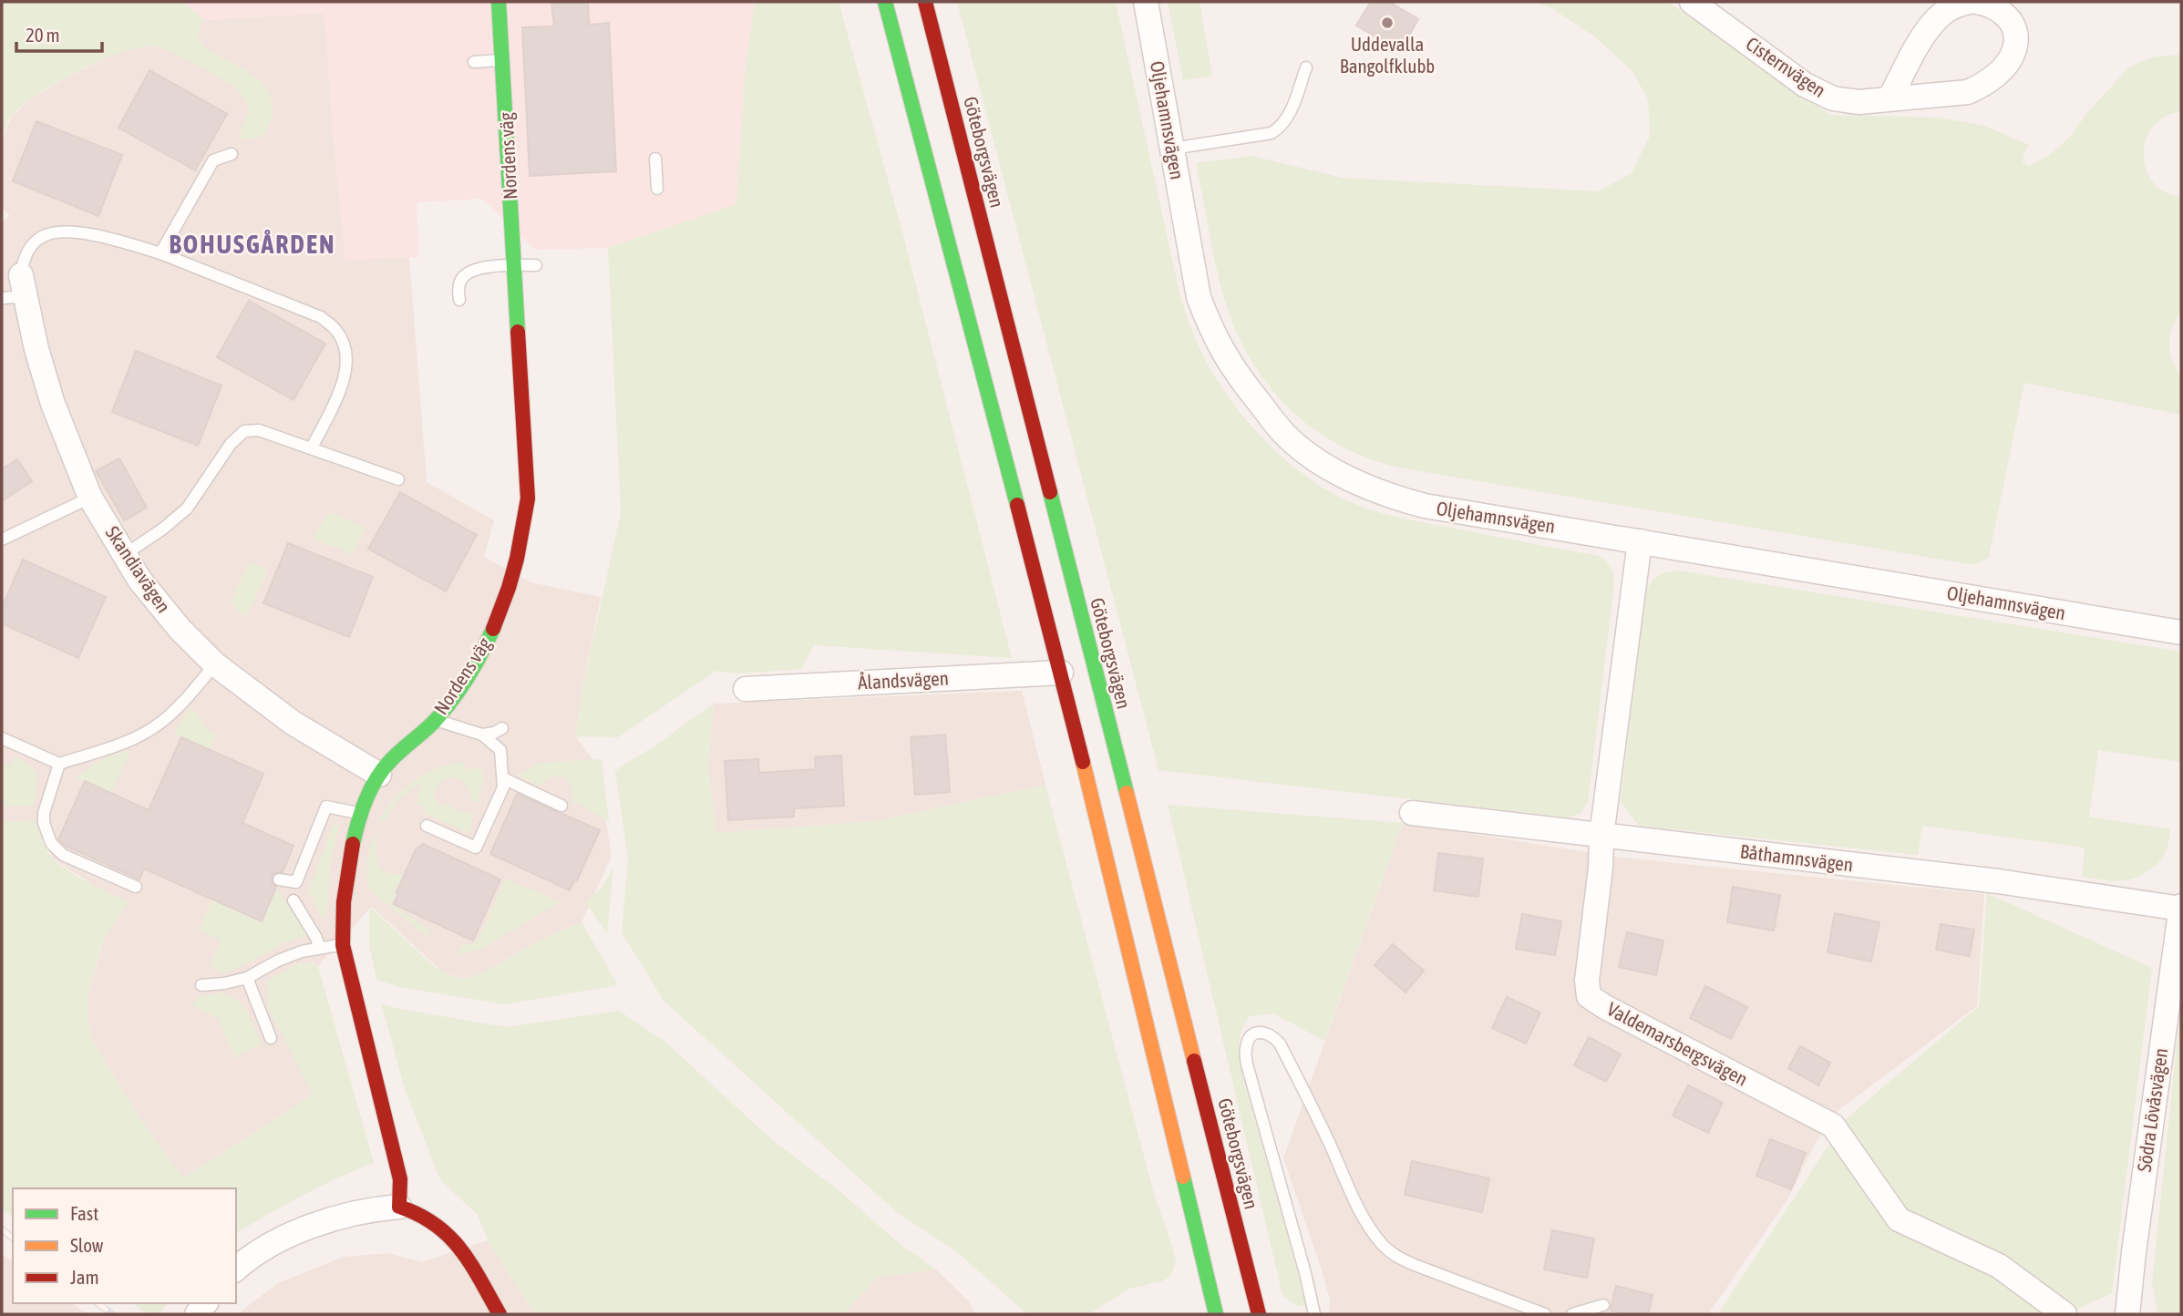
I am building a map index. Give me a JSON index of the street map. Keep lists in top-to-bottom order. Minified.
{"streets":{"main road":["Göteborgsvägen","Nordens väg"],"street":["Cisternvägen","Oljehamnsvägen","Skandiavägen","Ålandsvägen","Båthamnsvägen","Valdemarsbergsvägen","Södra Lövåsvägen"]},"crossings":[["Oljehamnsvägen","Valdemarsbergsvägen"],["Nordens väg","Skandiavägen"],["Båthamnsvägen","Valdemarsbergsvägen"],["Båthamnsvägen","Södra Lövåsvägen"]],"districts":["BOHUSGÅRDEN"],"places":["Uddevalla Bangolfklubb"],"legend":["Fast","Slow","Jam"],"scale_bar":"20 m"}
